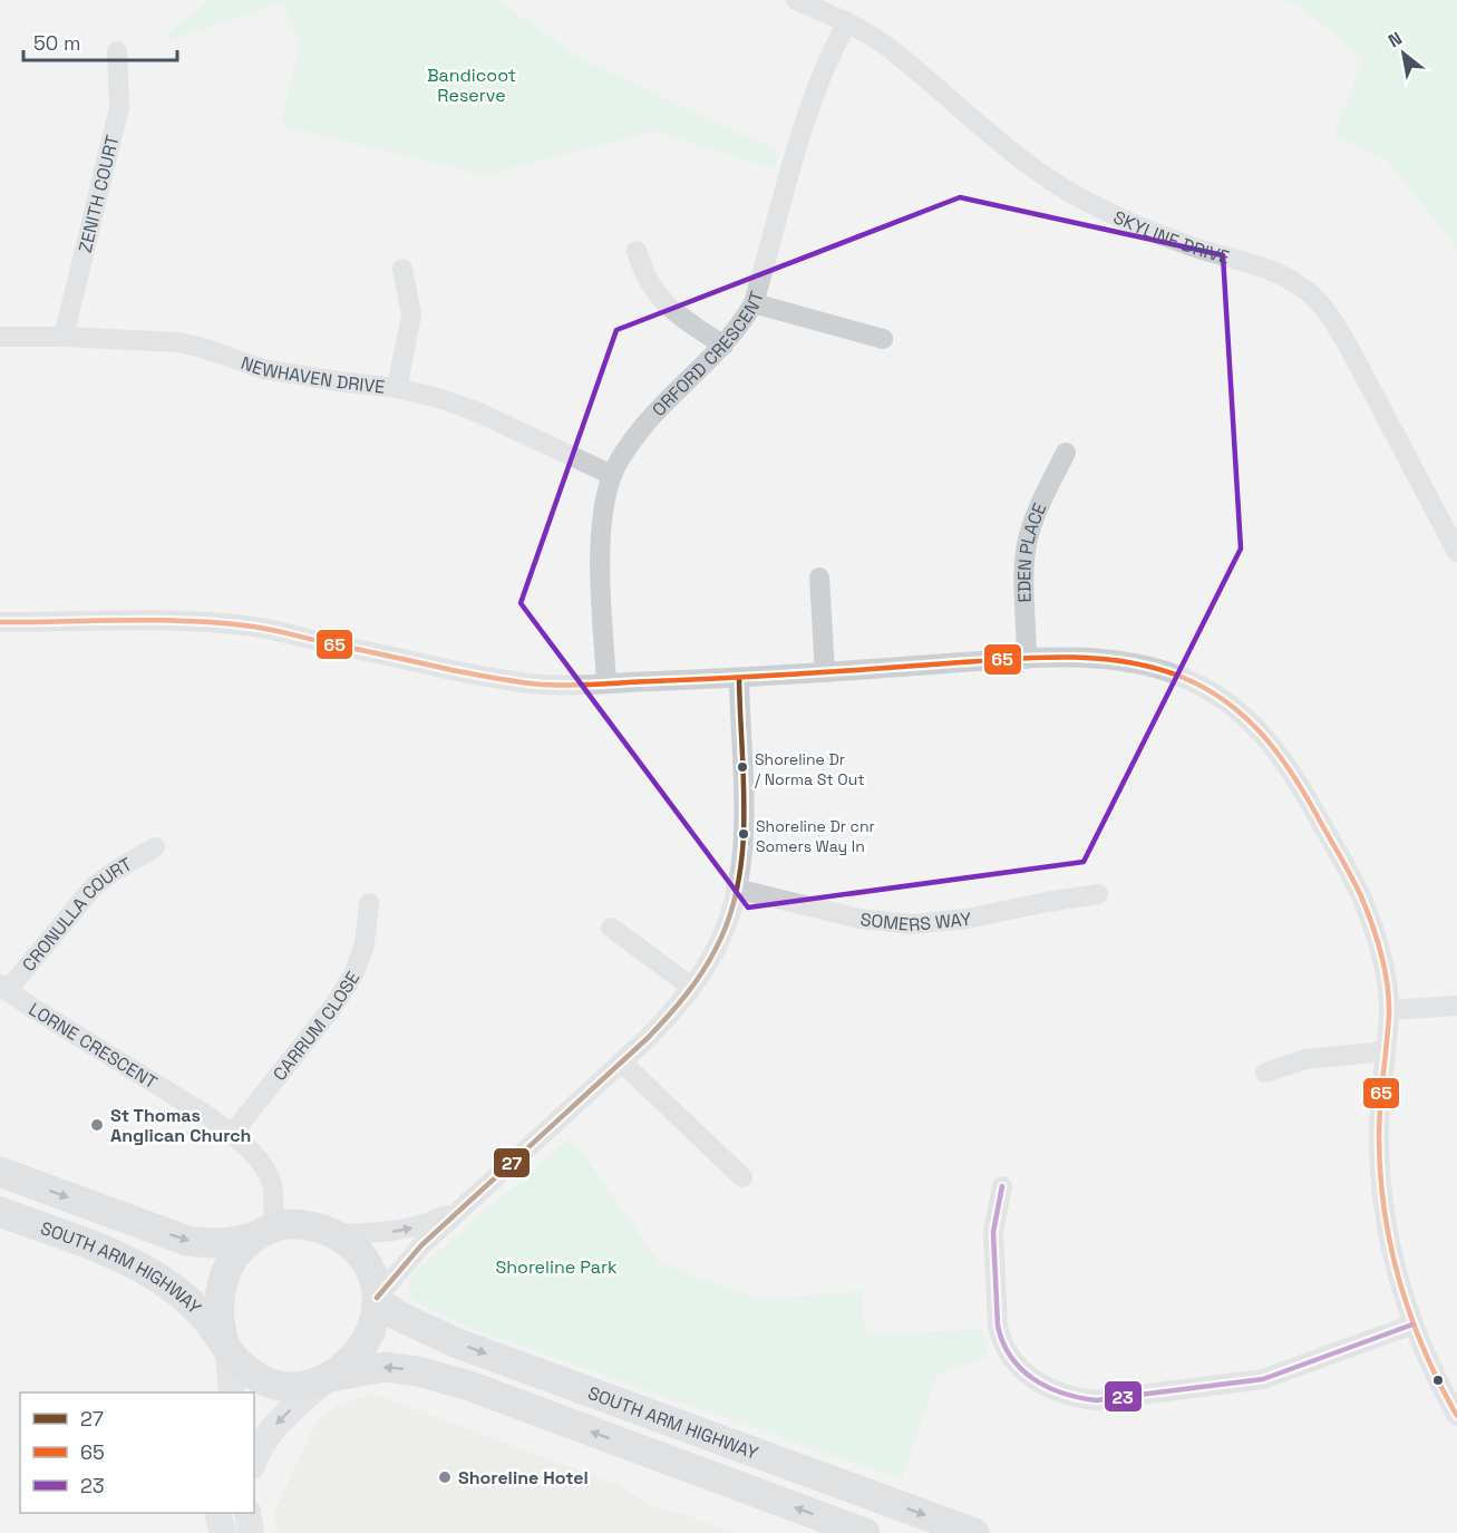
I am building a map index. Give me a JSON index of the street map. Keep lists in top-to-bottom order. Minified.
{"streets":{"main road":["SOUTH ARM HIGHWAY"],"street":["ZENITH COURT","SKYLINE DRIVE","ORFORD CRESCENT","NEWHAVEN DRIVE","EDEN PLACE","CRONULLA COURT","SOMERS WAY","CARRUM CLOSE","LORNE CRESCENT"]},"crossings":[["ZENITH COURT","NEWHAVEN DRIVE"],["SKYLINE DRIVE","ORFORD CRESCENT"],["ORFORD CRESCENT","NEWHAVEN DRIVE"],["CRONULLA COURT","LORNE CRESCENT"],["CARRUM CLOSE","LORNE CRESCENT"],["LORNE CRESCENT","SOUTH ARM HIGHWAY"]],"parks":["Bandicoot Reserve","Shoreline Park"],"places":["Shoreline Dr / Norma St Out","Shoreline Dr cnr Somers Way In","St Thomas Anglican Church","Shoreline Hotel"],"lines":["transit line 65","transit line 27","transit line 23"],"legend":["27","65","23"],"scale_bar":"50 m","north":"top left"}
